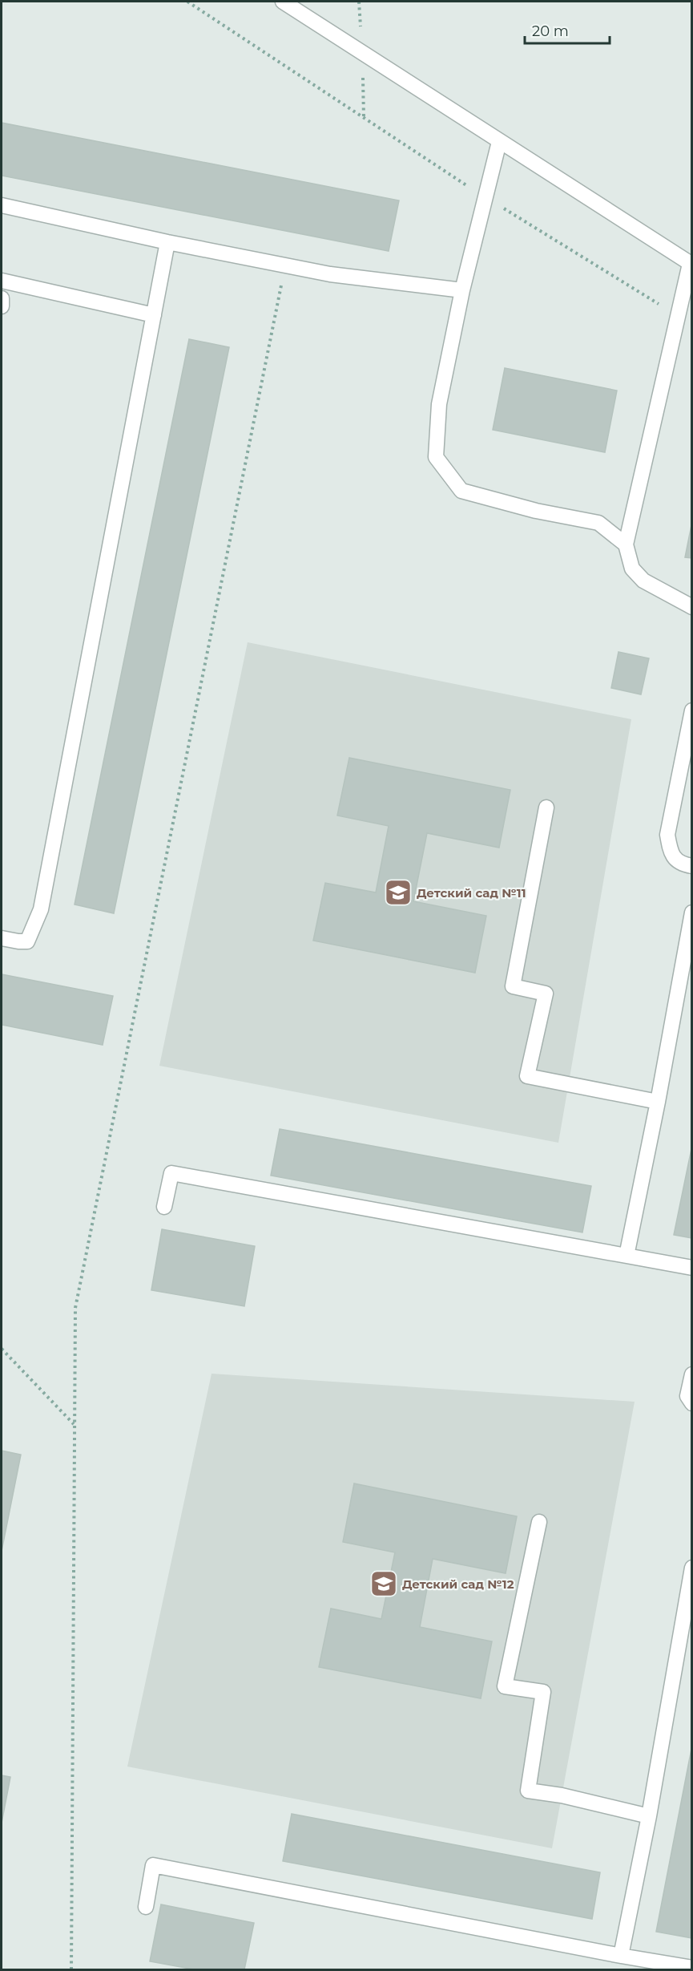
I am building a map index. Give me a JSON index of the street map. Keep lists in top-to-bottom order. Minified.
{"places":{"school or university":["Детский сад №11","Детский сад №12"]},"scale_bar":"20 m"}
